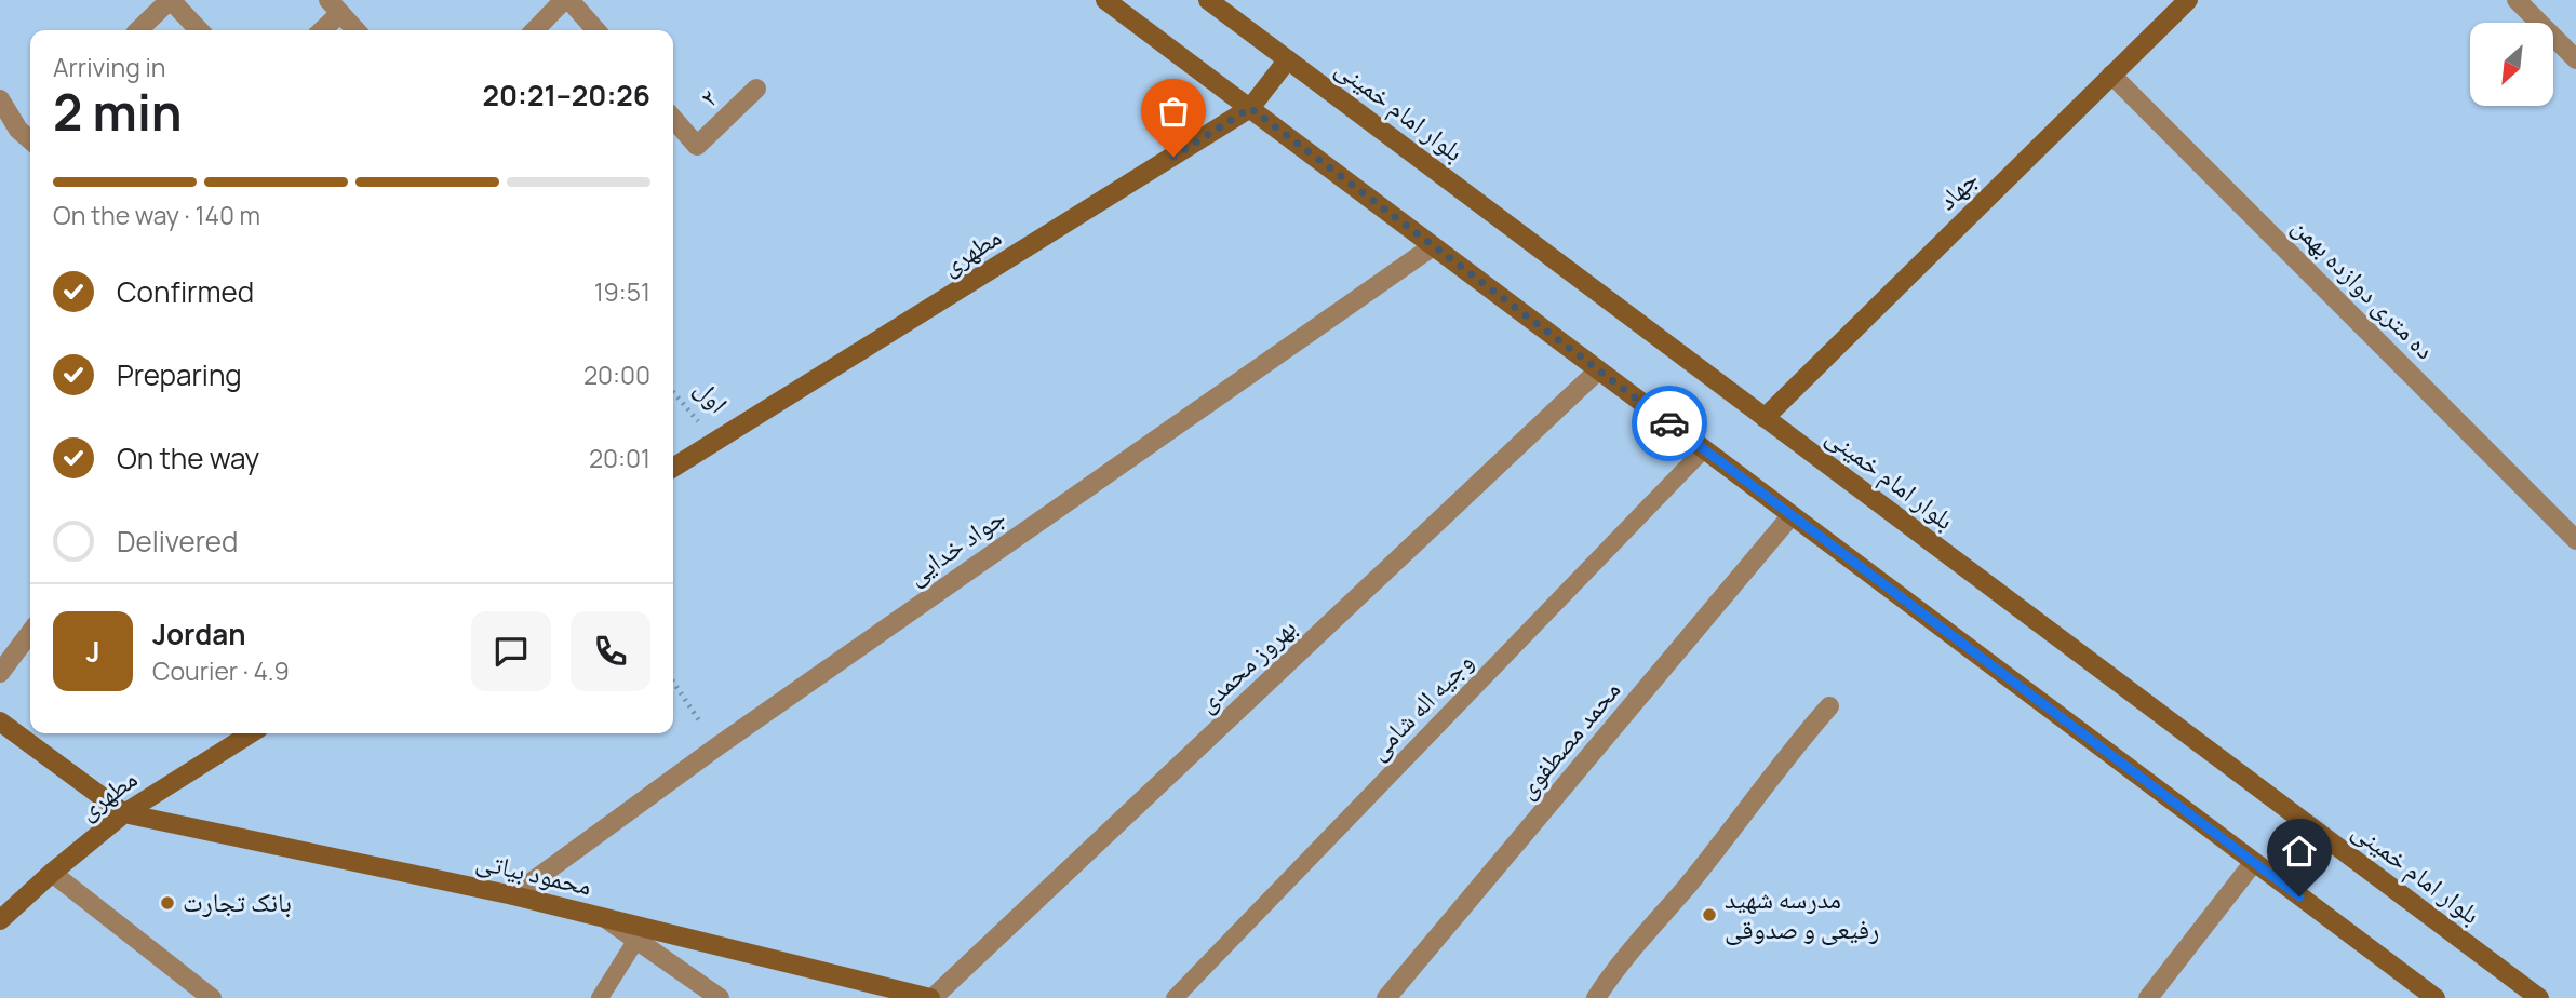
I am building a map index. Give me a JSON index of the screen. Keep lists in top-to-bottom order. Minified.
{"streets":{"main road":["بلوار امام خمینی","جهاد","مطهری","محمود بیاتی"],"street":["۲","ده متری دوازده بهمن","جواد خدایی","بهروز محمدی","محمد مصطفوی"],"lane":["وجیه اله شامی"],"path":["اول"]},"crossings":[["بلوار امام خمینی","جهاد"],["بلوار امام خمینی","مطهری"],["جهاد","ده متری دوازده بهمن"],["مطهری","اول"],["مطهری","محمود بیاتی"],["جواد خدایی","محمود بیاتی"],["بهروز محمدی","محمود بیاتی"]],"places":["بانک تجارت","مدرسه شهید رفیعی و صدوقی"],"north":"bottom left","page":{"heading":["2 min","Arriving in","20:21–20:26"],"panel":["Jordan","Courier · 4.9"],"bar":"On the way · 140 m","list":[["Confirmed","19:51"],["Preparing","20:00"],["On the way","20:01"],"Delivered"],"round":"J"}}
